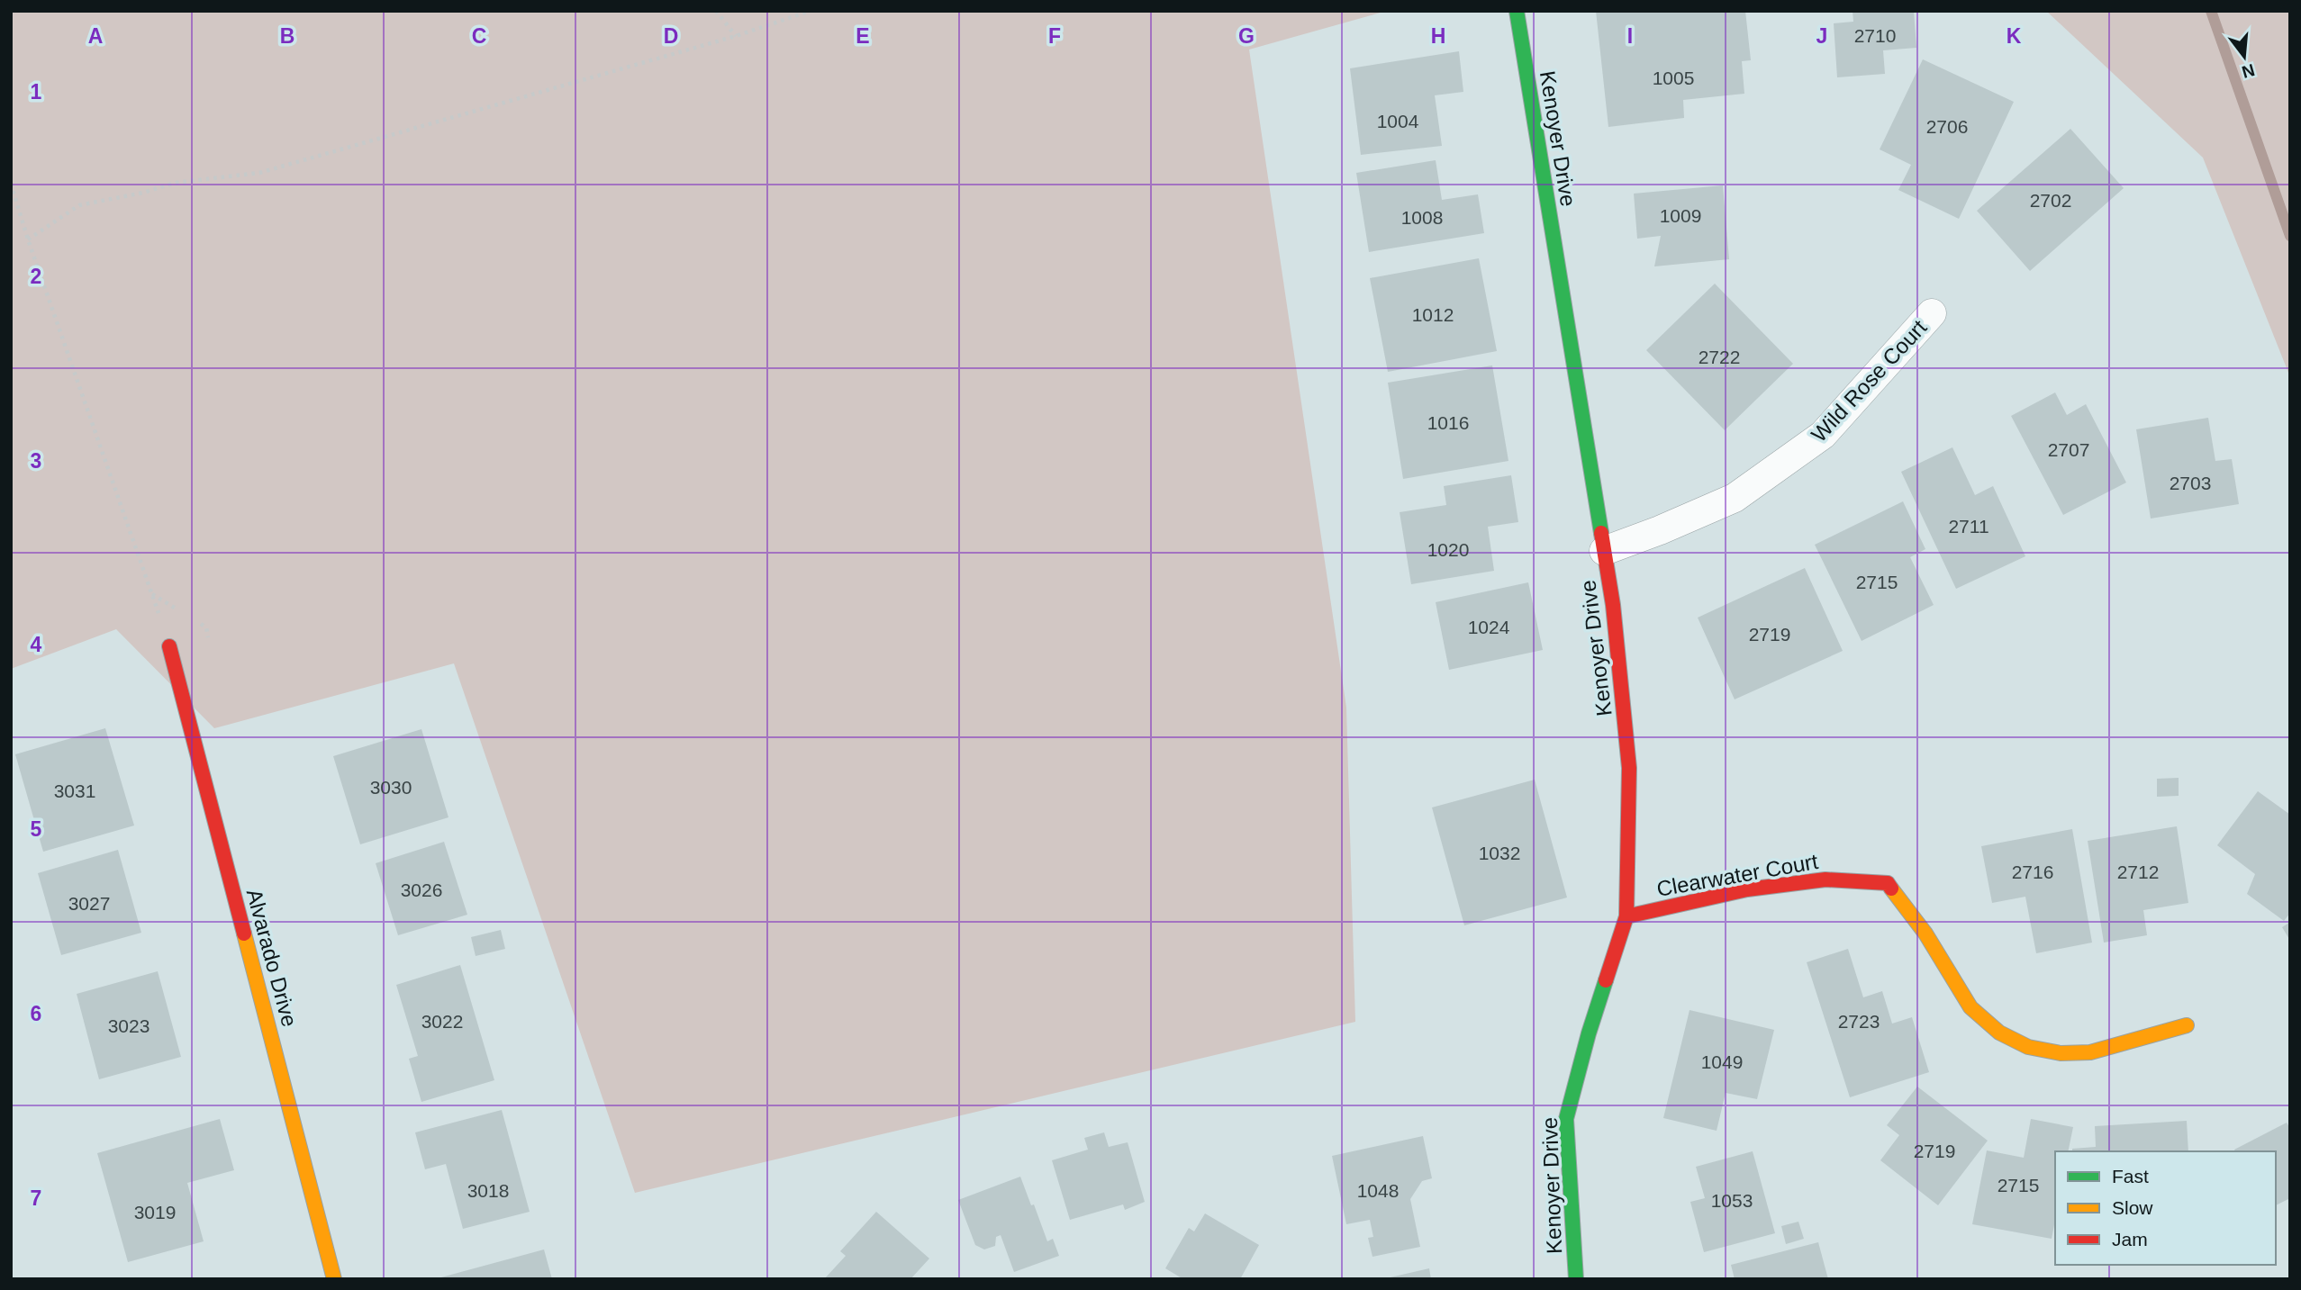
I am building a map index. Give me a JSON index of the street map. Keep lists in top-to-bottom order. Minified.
{"streets":{"street":["Kenoyer Drive","Wild Rose Court","Clearwater Court","Alvarado Drive"]},"crossings":[["Kenoyer Drive","Wild Rose Court"],["Kenoyer Drive","Clearwater Court"]],"house_numbers":["2710","1005","1004","2706","2702","1009","1008","1012","2722","1016","2707","2703","2711","1020","2715","1024","2719","3030","3031","1032","2716","2712","3026","3027","3022","2723","3023","1049","2719","2715","3018","1048","1053","3019"],"legend":["Fast","Slow","Jam"],"north":"bottom","grid":{"columns":["A","B","C","D","E","F","G","H","I","J","K"],"rows":["1","2","3","4","5","6","7"]}}
